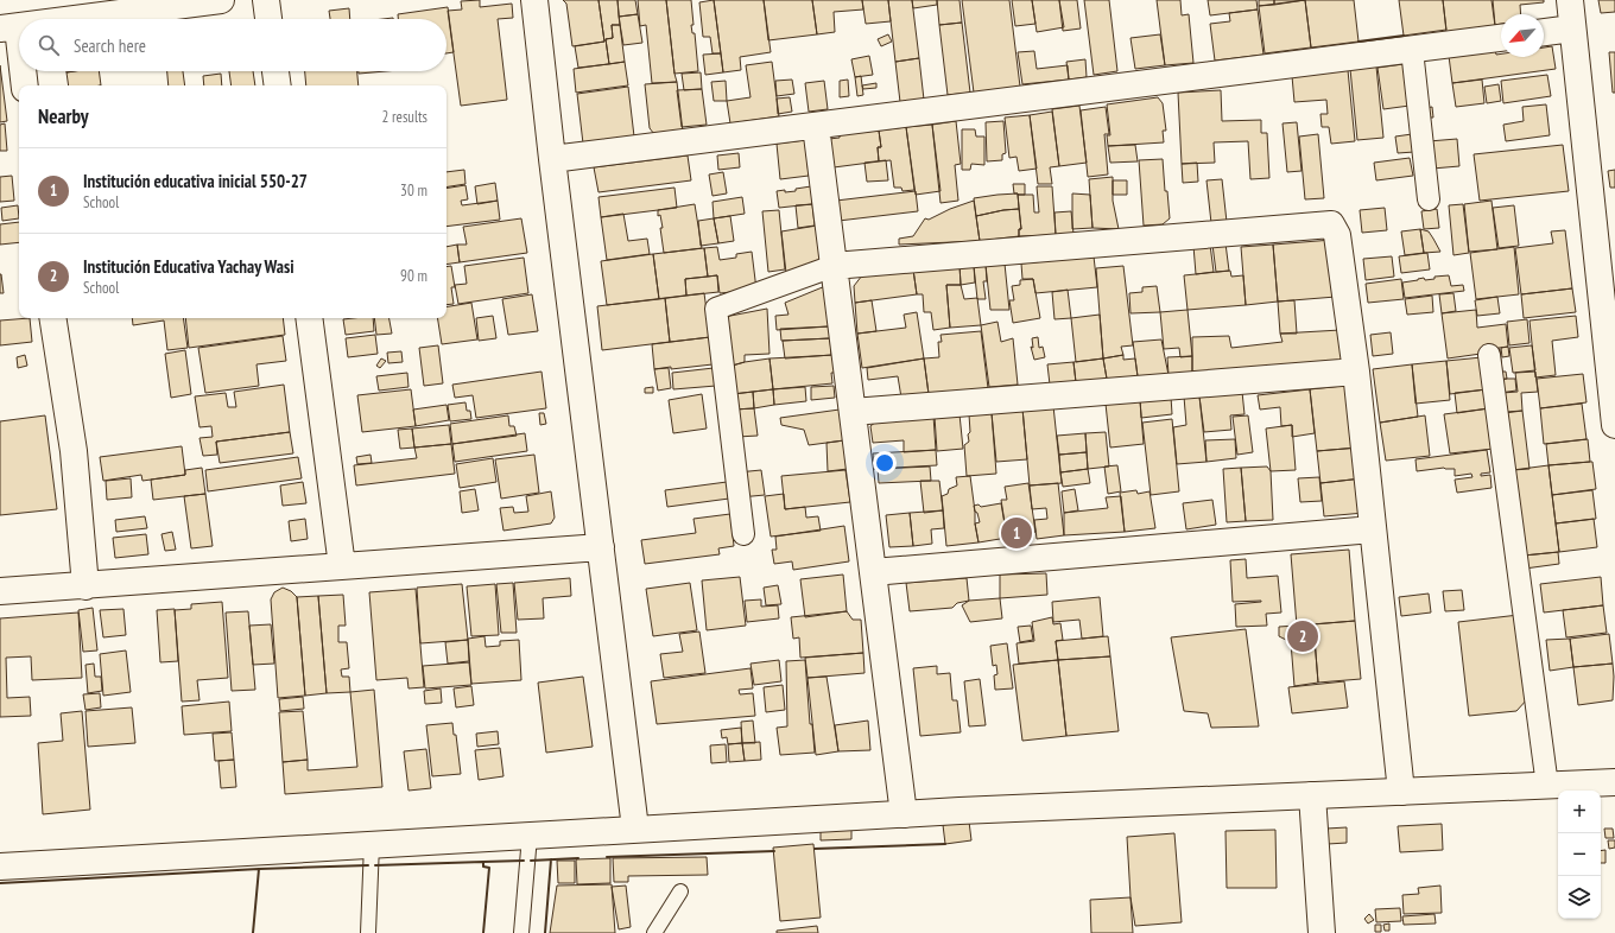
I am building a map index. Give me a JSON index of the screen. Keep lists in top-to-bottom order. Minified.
{"north":"bottom left","page":{"search":"Search here","heading":["Nearby","2 results"],"list":[{"mark":"1","name":"Institución educativa inicial 550-27","note":"School","value":"30 m"},{"mark":"2","name":"Institución Educativa Yachay Wasi","note":"School","value":"90 m"}],"pins":["1","2"],"map_buttons":["+","−"]}}
